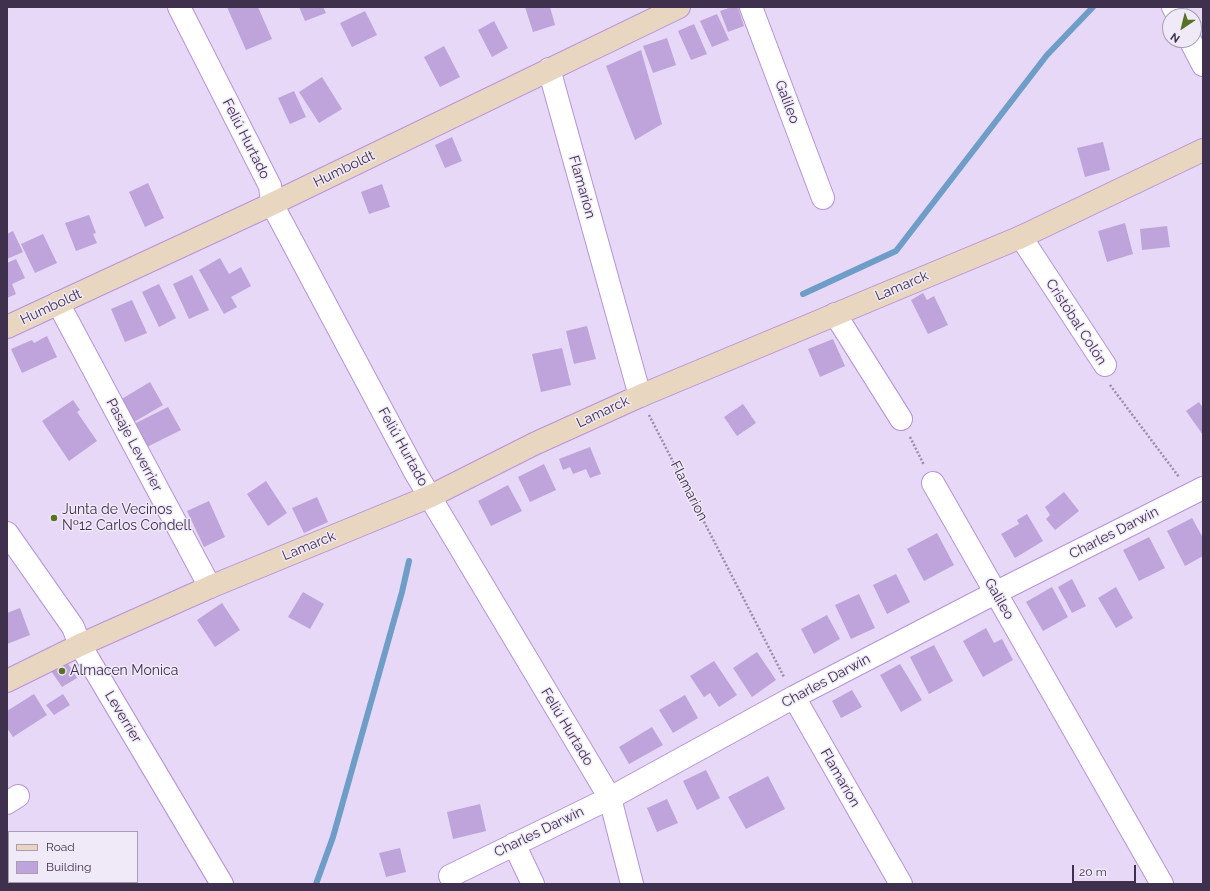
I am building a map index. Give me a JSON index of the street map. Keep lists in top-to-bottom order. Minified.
{"streets":{"main road":["Humboldt","Lamarck"],"street":["Galileo","Feliú Hurtado","Flamarion","Cristóbal Colón","Pasaje Leverrier","Charles Darwin","Leverrier"]},"crossings":[["Galileo","Charles Darwin"],["Feliú Hurtado","Humboldt"],["Feliú Hurtado","Lamarck"],["Feliú Hurtado","Charles Darwin"],["Humboldt","Flamarion"],["Humboldt","Pasaje Leverrier"],["Flamarion","Lamarck"],["Flamarion","Charles Darwin"],["Lamarck","Cristóbal Colón"],["Lamarck","Pasaje Leverrier"],["Lamarck","Leverrier"],["Cristóbal Colón","Charles Darwin"]],"places":["Junta de Vecinos Nº12 Carlos Condell","Almacen Monica"],"legend":["Road","Building"],"scale_bar":"20 m","north":"bottom left"}
